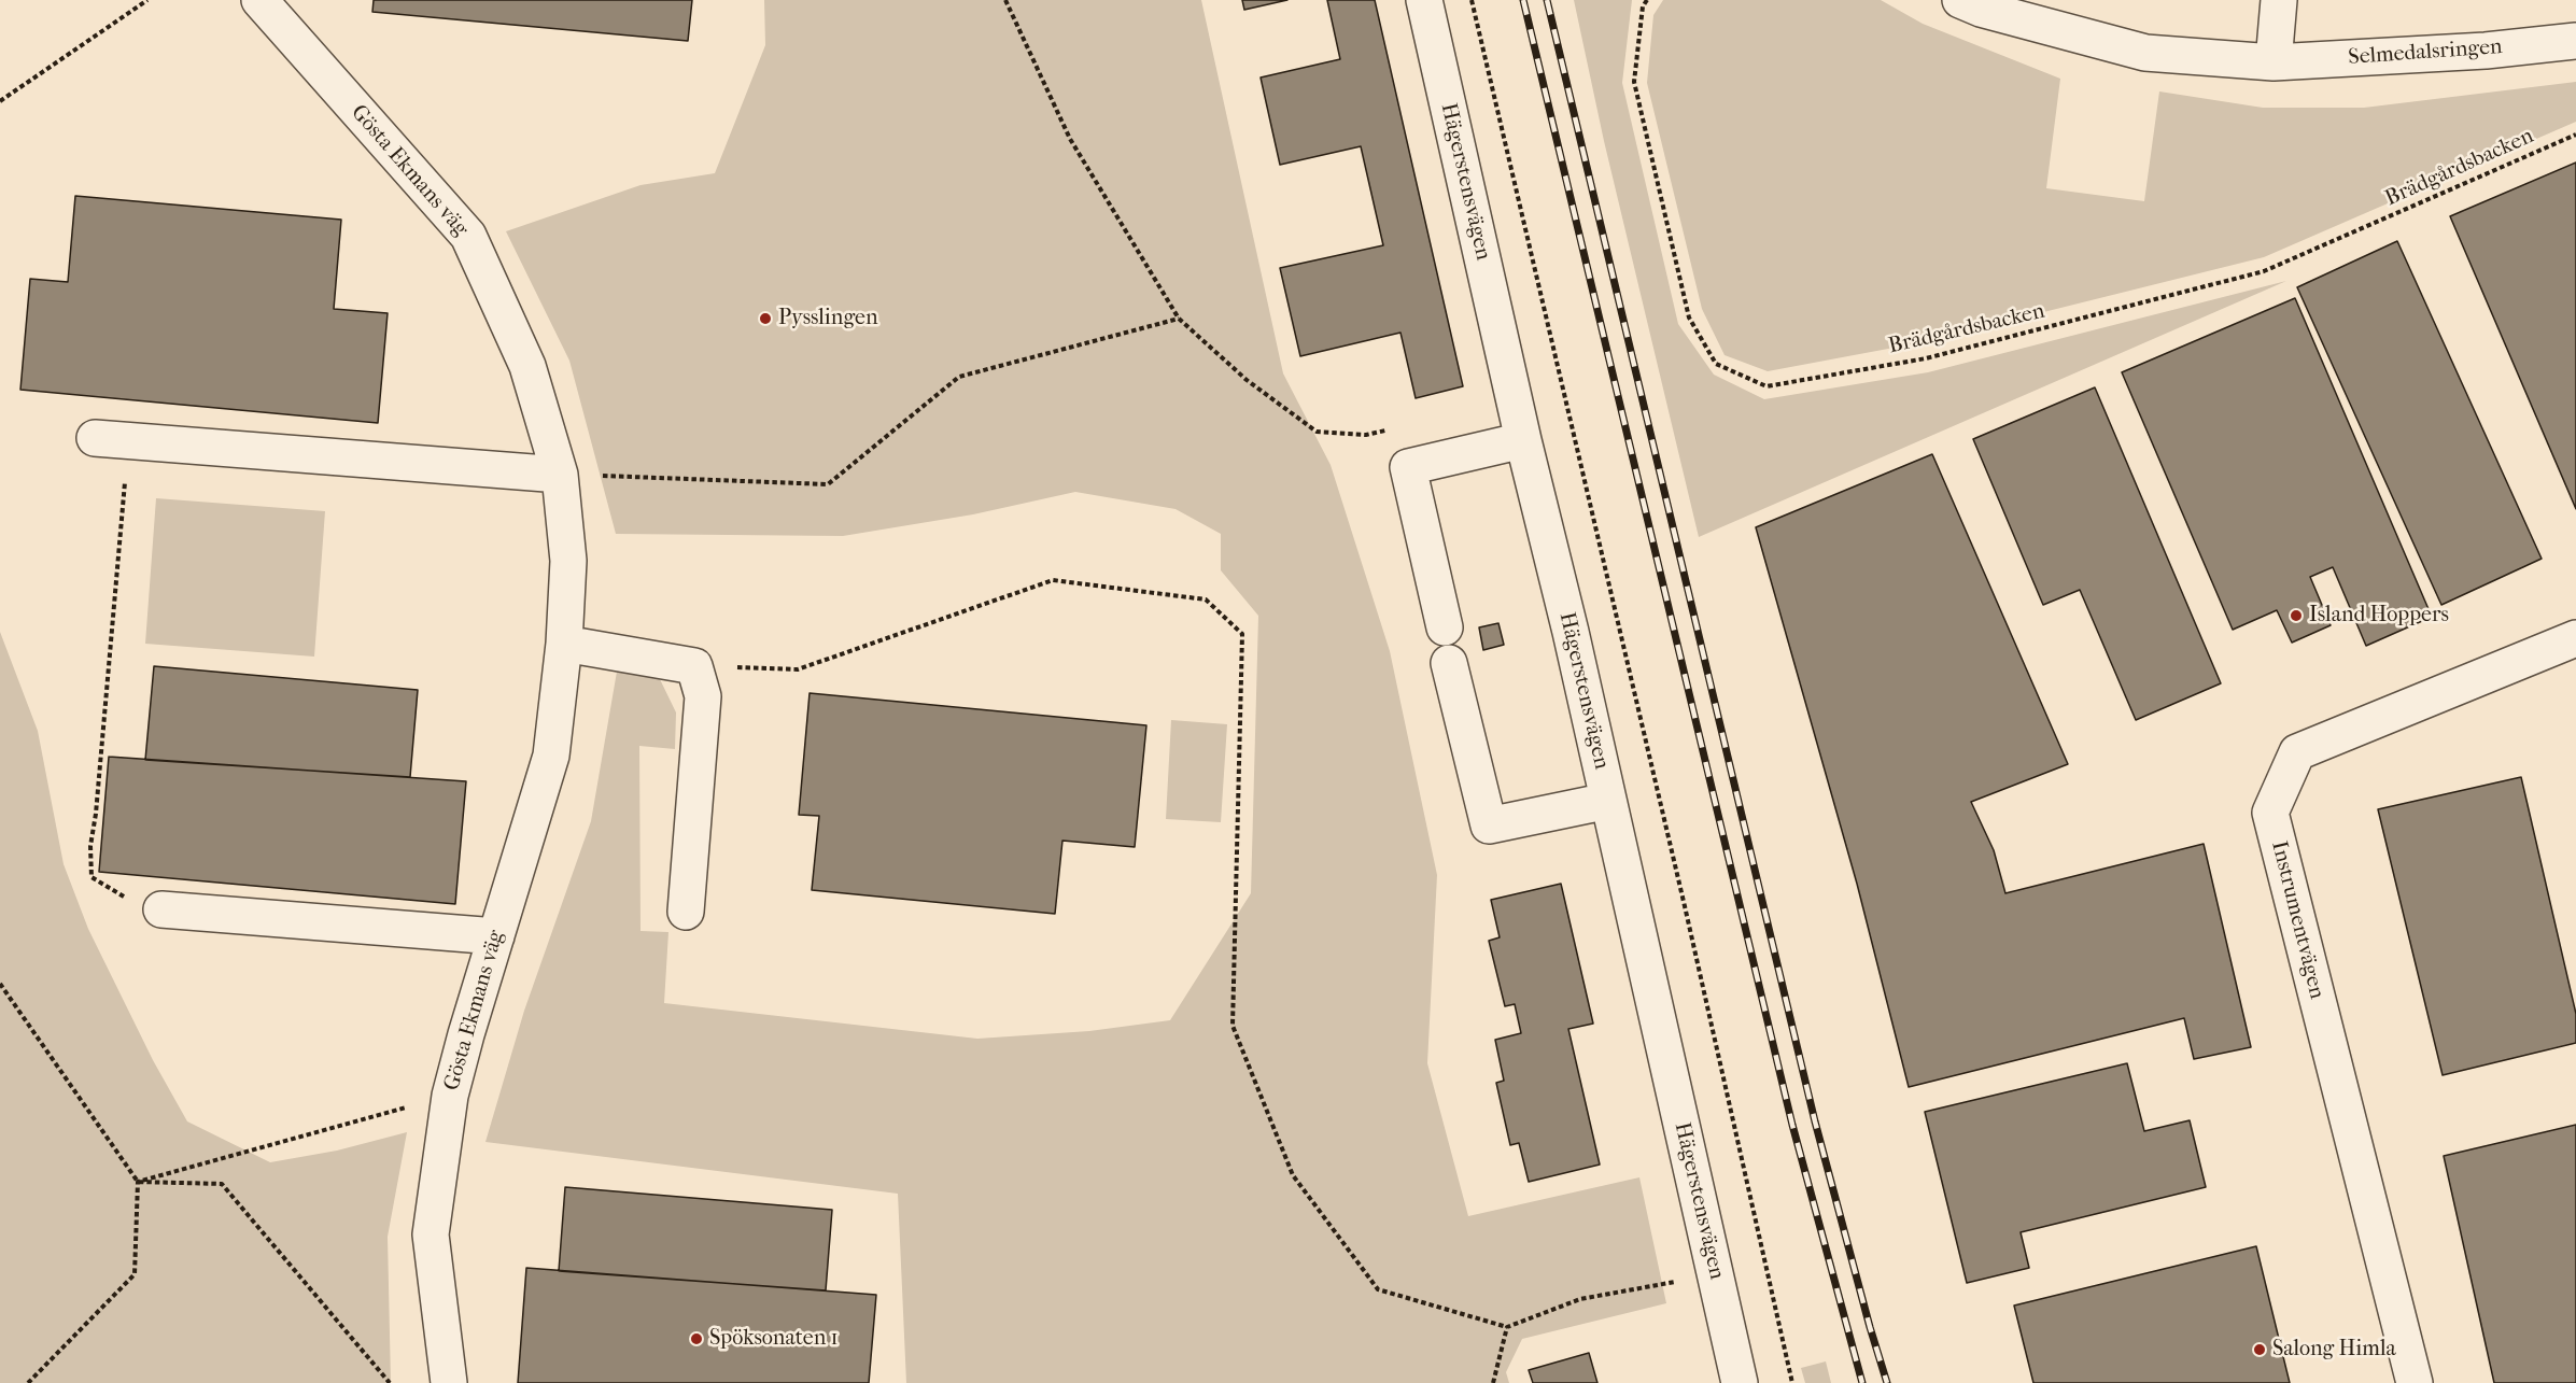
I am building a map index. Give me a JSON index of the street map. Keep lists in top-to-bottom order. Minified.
{"streets":{"street":["Selmedalsringen","Gösta Ekmans väg","Hägerstensvägen","Instrumentvägen"],"path":["Brädgårdsbacken"]},"places":["Pysslingen","Island Hoppers","Spöksonaten 1","Salong Himla"]}
